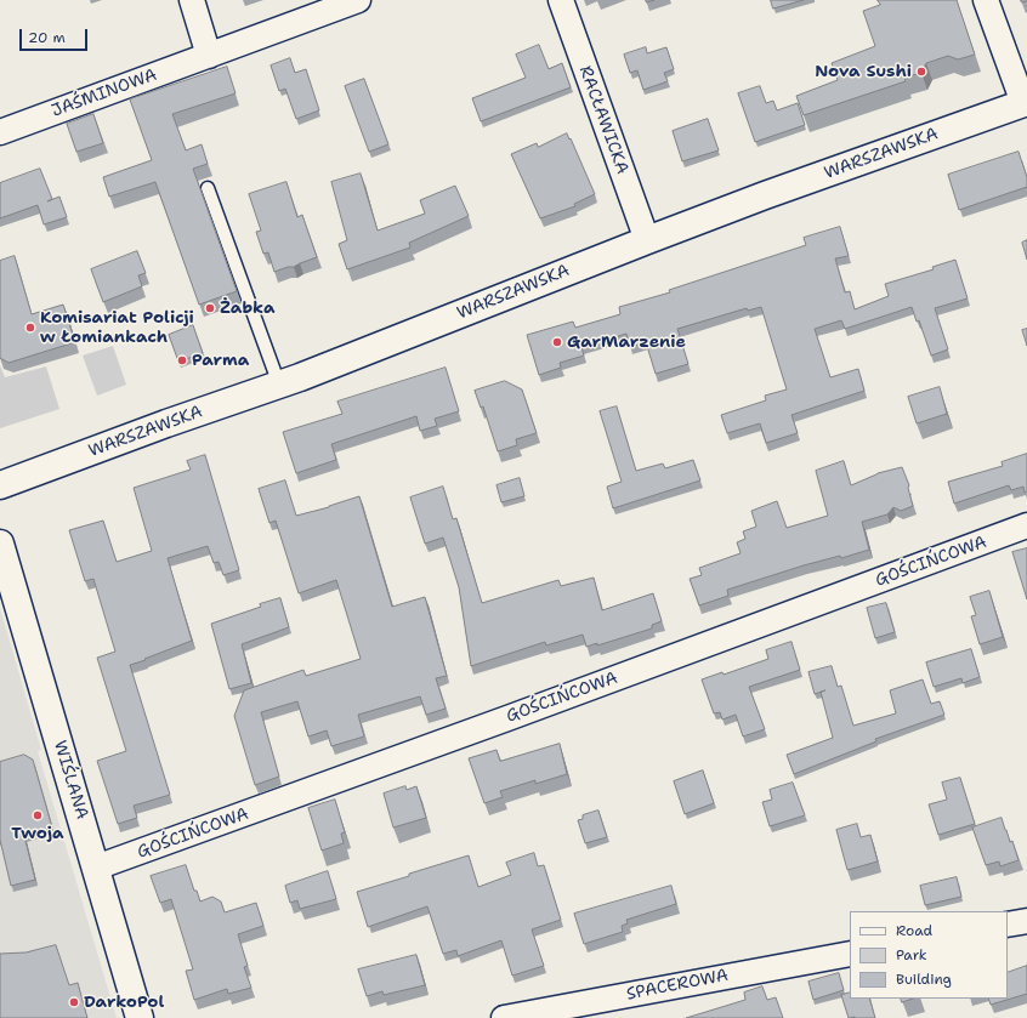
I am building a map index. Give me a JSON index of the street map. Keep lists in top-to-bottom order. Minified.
{"streets":{"street":["JAŚMINOWA","RACŁAWICKA","WARSZAWSKA","GOŚCIŃCOWA","WIŚLANA","SPACEROWA"]},"crossings":[["RACŁAWICKA","WARSZAWSKA"],["GOŚCIŃCOWA","WIŚLANA"]],"places":["Nova Sushi","Żabka","Komisariat Policji w Łomiankach","GarMarzenie","Parma","Twoja","DarkoPol"],"legend":["Road","Park","Building"],"scale_bar":"20 m"}
